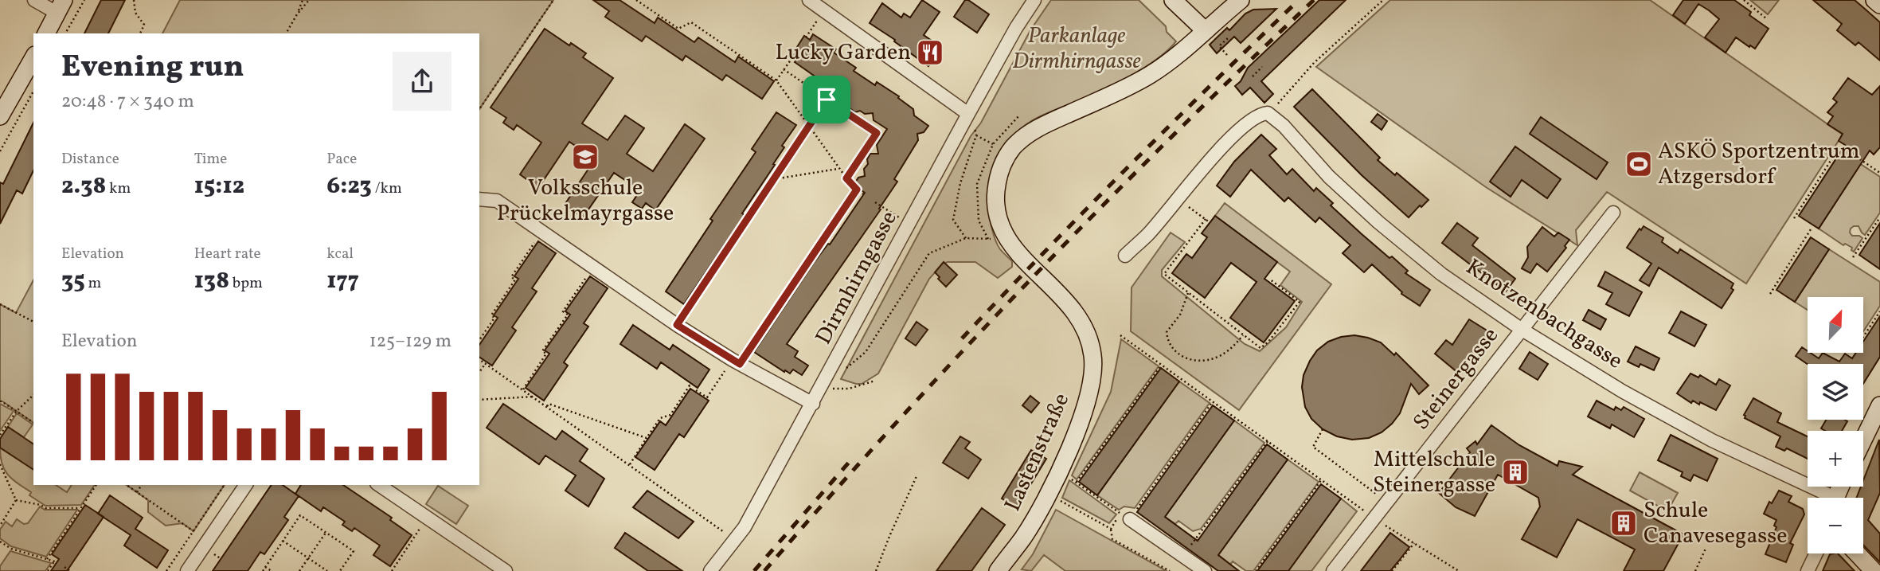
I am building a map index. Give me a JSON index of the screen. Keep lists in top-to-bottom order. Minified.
{"streets":{"street":["Dirmhirngasse","Knotzenbachgasse","Steinergasse","Lastenstraße"]},"crossings":[["Knotzenbachgasse","Steinergasse"]],"parks":["Parkanlage Dirmhirngasse"],"places":{"restaurant":["Lucky Garden"],"school or university":["Volksschule Prückelmayrgasse"],"sports":["ASKÖ Sportzentrum Atzgersdorf"],"building":["Mittelschule Steinergasse","Schule Canavesegasse"]},"north":"top right","page":{"heading":["Evening run","20:48 · 7 × 340 m"],"stats":[["Distance","2.38 km"],["Time","15:12"],["Pace","6:23 /km"],["Elevation","35 m"],["Heart rate","138 bpm"],["kcal","177"]],"map_buttons":["+","−"],"chart":["Elevation","125–129 m"]}}
